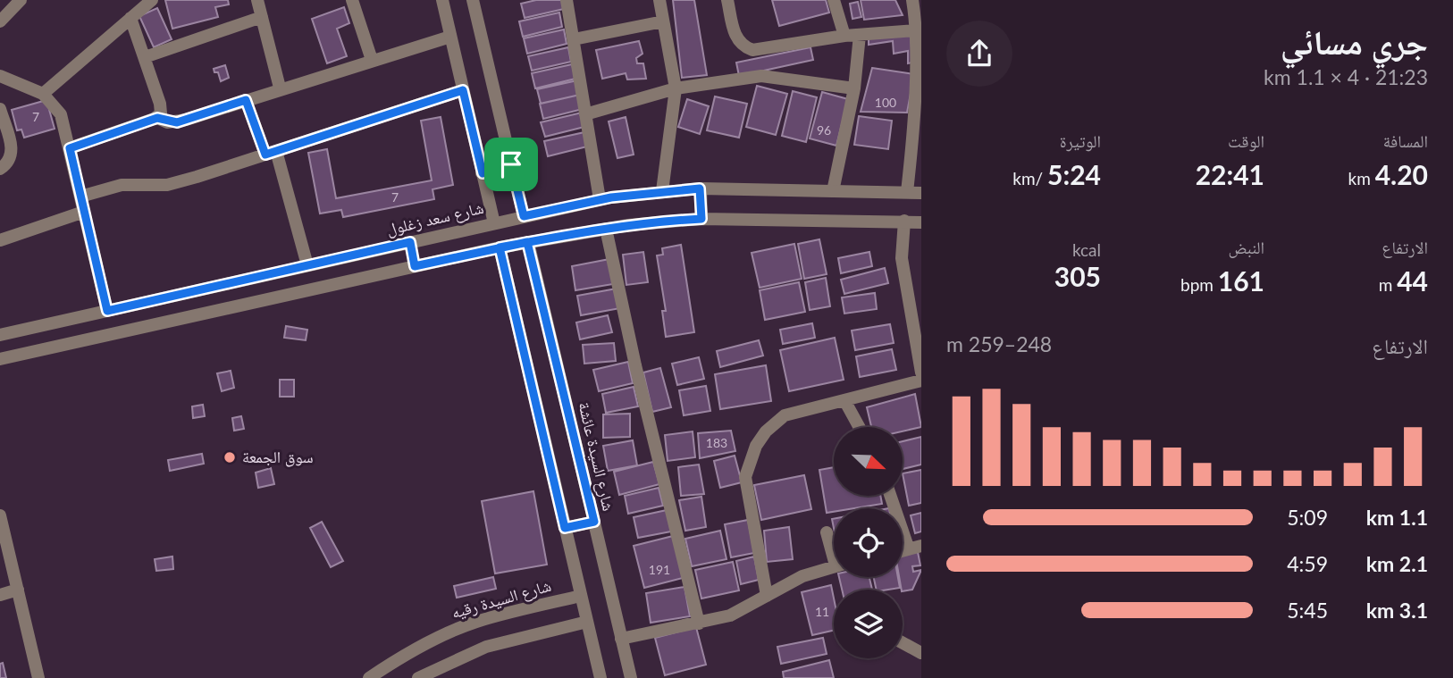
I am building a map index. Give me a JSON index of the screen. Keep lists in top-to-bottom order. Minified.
{"streets":{"street":["شارع سعد زغلول","شارع السيدة عائشة","شارع السيدة رقيه"]},"places":["سوق الجمعة"],"house_numbers":["100","7","96","7","183","191","11"],"north":"bottom right","page":{"heading":["جري مسائي","21:23 · 4 × 1.1 km"],"stats":[["المسافة","4.20 km"],["الوقت","22:41"],["الوتيرة","5:24 /km"],["الارتفاع","44 m"],["النبض","161 bpm"],["kcal","305"]],"chart":["الارتفاع","248–259 m"],"list":[{"name":"1.1 km","note":"5:09"},{"name":"2.1 km","note":"4:59"},{"name":"3.1 km","note":"5:45"}]}}
